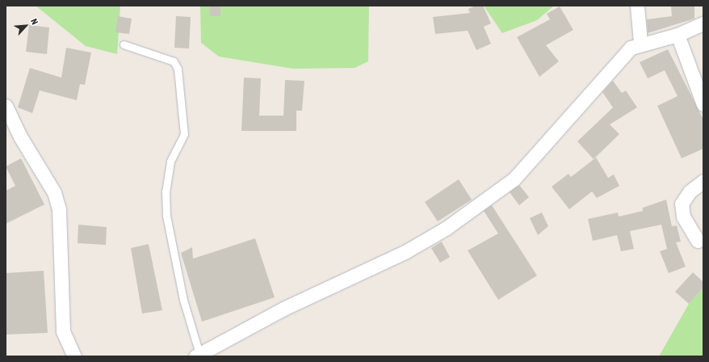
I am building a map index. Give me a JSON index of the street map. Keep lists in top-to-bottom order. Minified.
{"north":"top right"}
